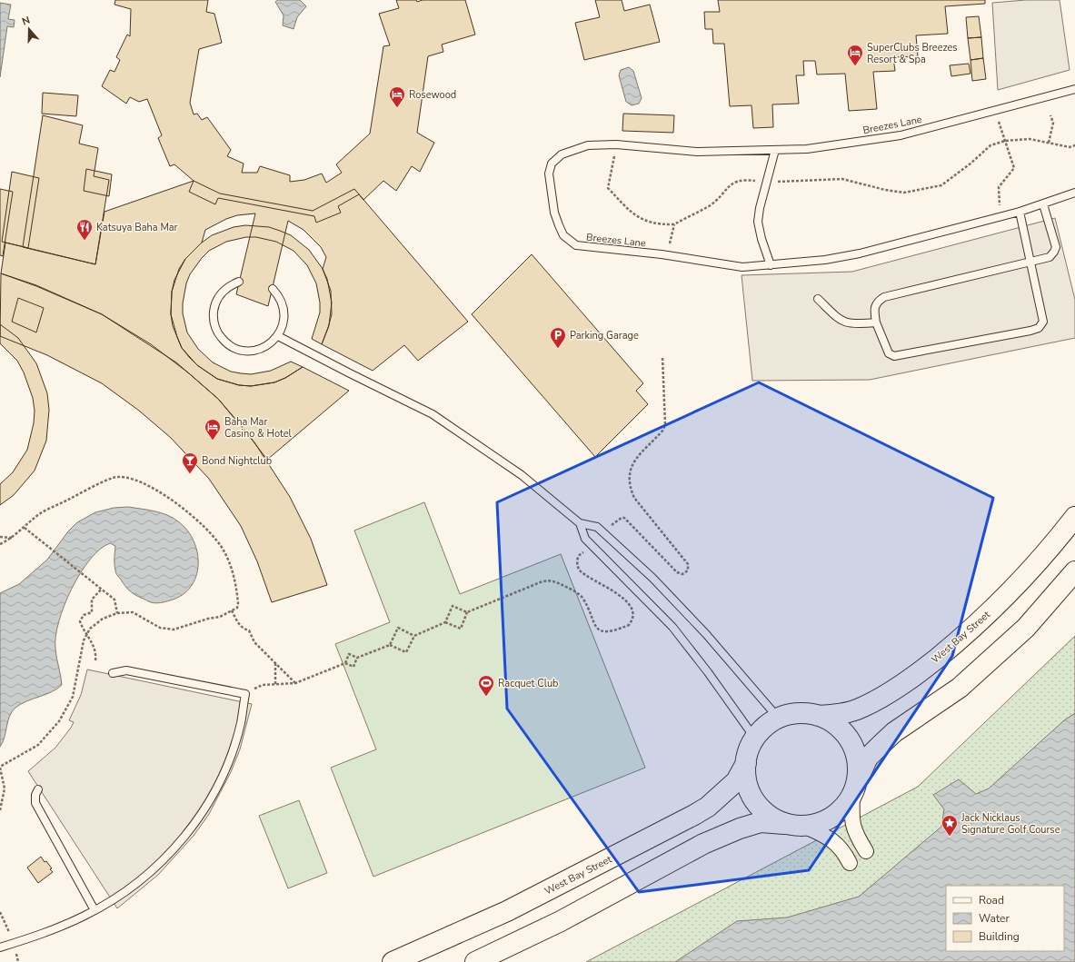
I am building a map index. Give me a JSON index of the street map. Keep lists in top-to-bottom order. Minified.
{"streets":{"main road":["West Bay Street"],"lane":["Breezes Lane"]},"places":{"hotel":["SuperClubs Breezes Resort & Spa","Rosewood","Baha Mar Casino & Hotel"],"restaurant":["Katsuya Baha Mar"],"parking":["Parking Garage"],"bar":["Bond Nightclub"],"sports":["Racquet Club"],"place":["Jack Nicklaus Signature Golf Course"]},"legend":["Road","Water","Building"],"north":"top"}
